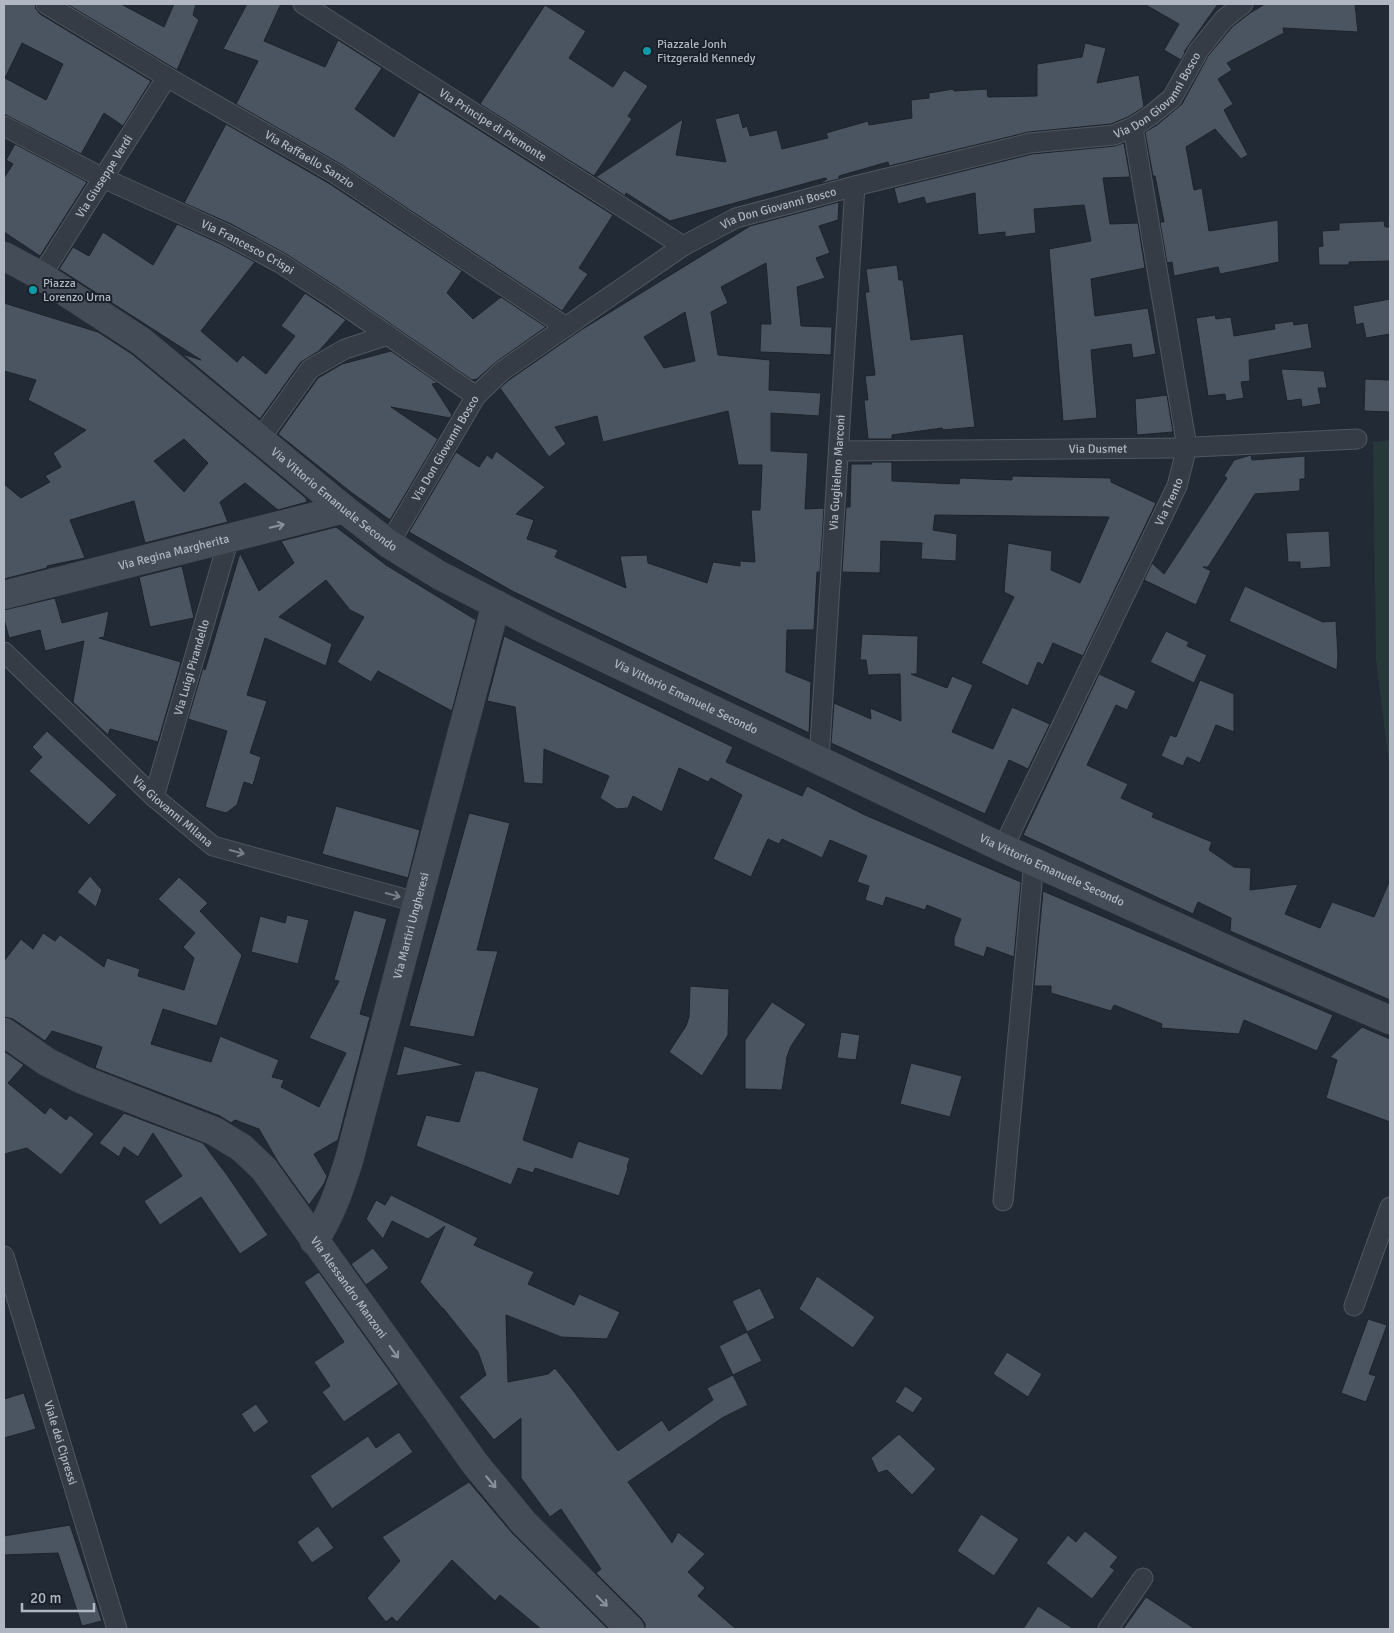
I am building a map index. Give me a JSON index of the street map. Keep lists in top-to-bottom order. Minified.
{"streets":{"street":["Via Don Giovanni Bosco","Via Principe di Piemonte","Via Raffaello Sanzio","Via Giuseppe Verdi","Via Francesco Crispi","Via Dusmet","Via Guglielmo Marconi","Via Vittorio Emanuele Secondo","Via Trento","Via Regina Margherita","Via Luigi Pirandello","Via Giovanni Milana","Via Martiri Ungheresi","Via Alessandro Manzoni","Viale dei Cipressi"]},"crossings":[["Via Don Giovanni Bosco","Via Principe di Piemonte"],["Via Don Giovanni Bosco","Via Raffaello Sanzio"],["Via Don Giovanni Bosco","Via Francesco Crispi"],["Via Don Giovanni Bosco","Via Guglielmo Marconi"],["Via Don Giovanni Bosco","Via Vittorio Emanuele Secondo"],["Via Don Giovanni Bosco","Via Trento"],["Via Raffaello Sanzio","Via Giuseppe Verdi"],["Via Giuseppe Verdi","Via Francesco Crispi"],["Via Giuseppe Verdi","Via Vittorio Emanuele Secondo"],["Via Dusmet","Via Guglielmo Marconi"],["Via Dusmet","Via Trento"],["Via Guglielmo Marconi","Via Vittorio Emanuele Secondo"],["Via Vittorio Emanuele Secondo","Via Trento"],["Via Vittorio Emanuele Secondo","Via Regina Margherita"],["Via Vittorio Emanuele Secondo","Via Martiri Ungheresi"],["Via Regina Margherita","Via Luigi Pirandello"],["Via Luigi Pirandello","Via Giovanni Milana"],["Via Giovanni Milana","Via Martiri Ungheresi"],["Via Martiri Ungheresi","Via Alessandro Manzoni"]],"one_way":["Via Giovanni Milana","Via Alessandro Manzoni"],"places":["Piazzale Jonh Fitzgerald Kennedy","Piazza Lorenzo Urna"],"scale_bar":"20 m"}
